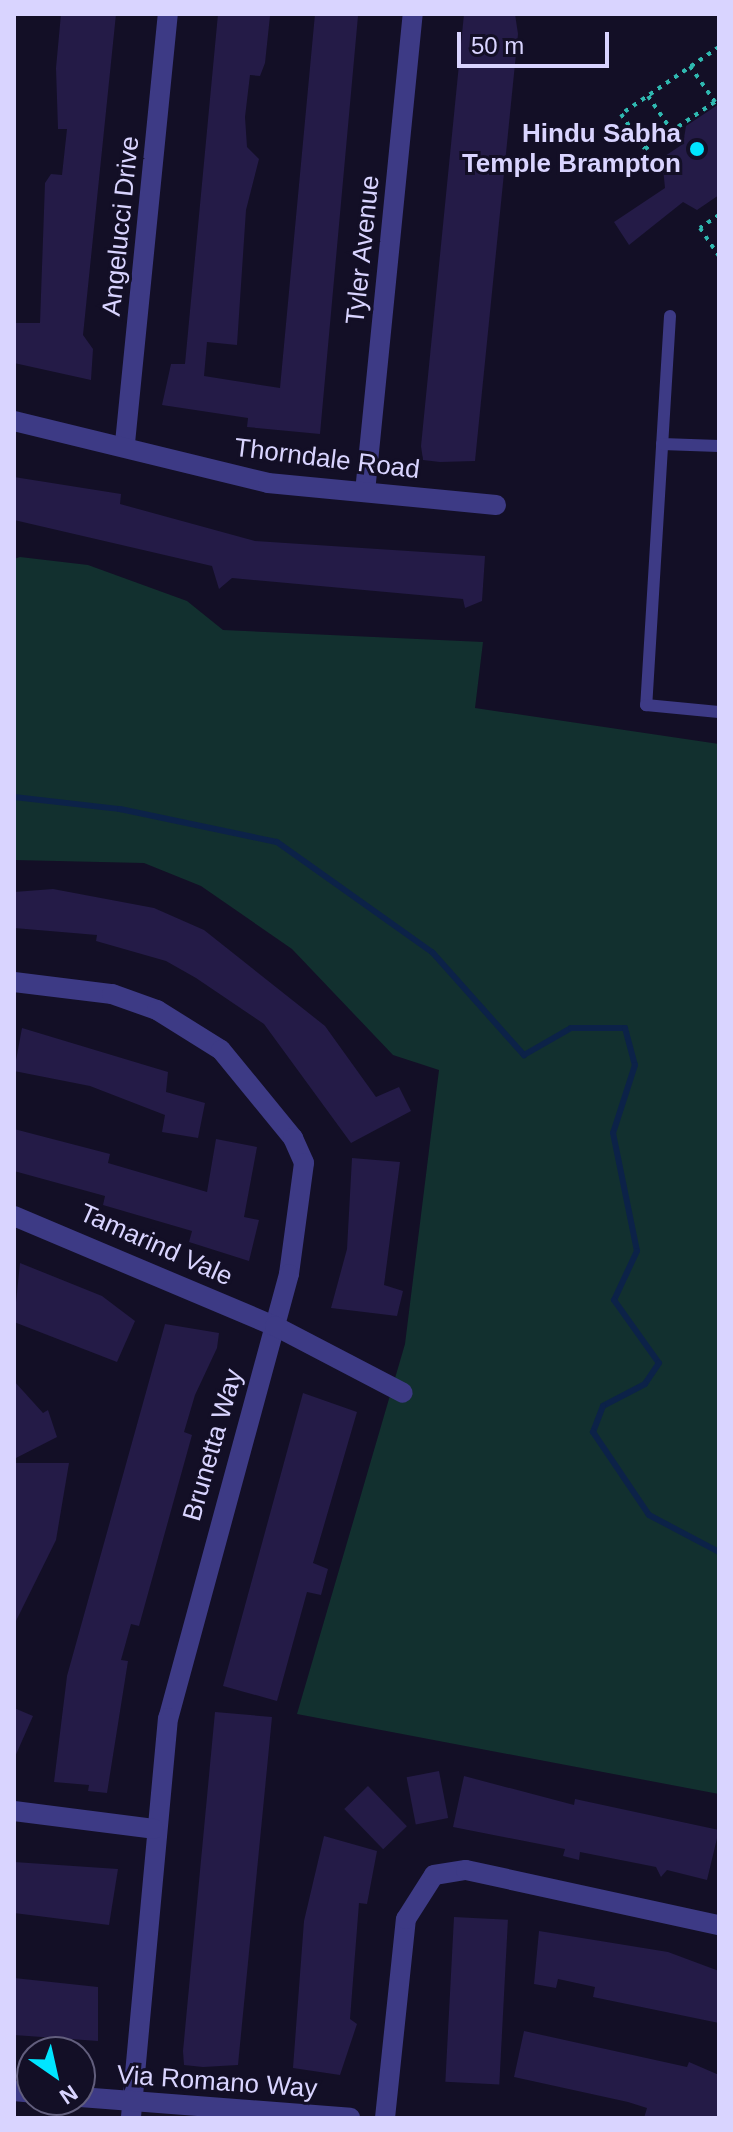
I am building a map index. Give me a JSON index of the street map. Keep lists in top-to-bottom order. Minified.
{"streets":{"street":["Angelucci Drive","Tyler Avenue","Thorndale Road","Tamarind Vale","Brunetta Way","Via Romano Way"]},"crossings":[["Angelucci Drive","Thorndale Road"],["Tyler Avenue","Thorndale Road"],["Tamarind Vale","Brunetta Way"],["Brunetta Way","Via Romano Way"]],"places":["Hindu Sabha Temple Brampton"],"scale_bar":"50 m","north":"bottom right"}
